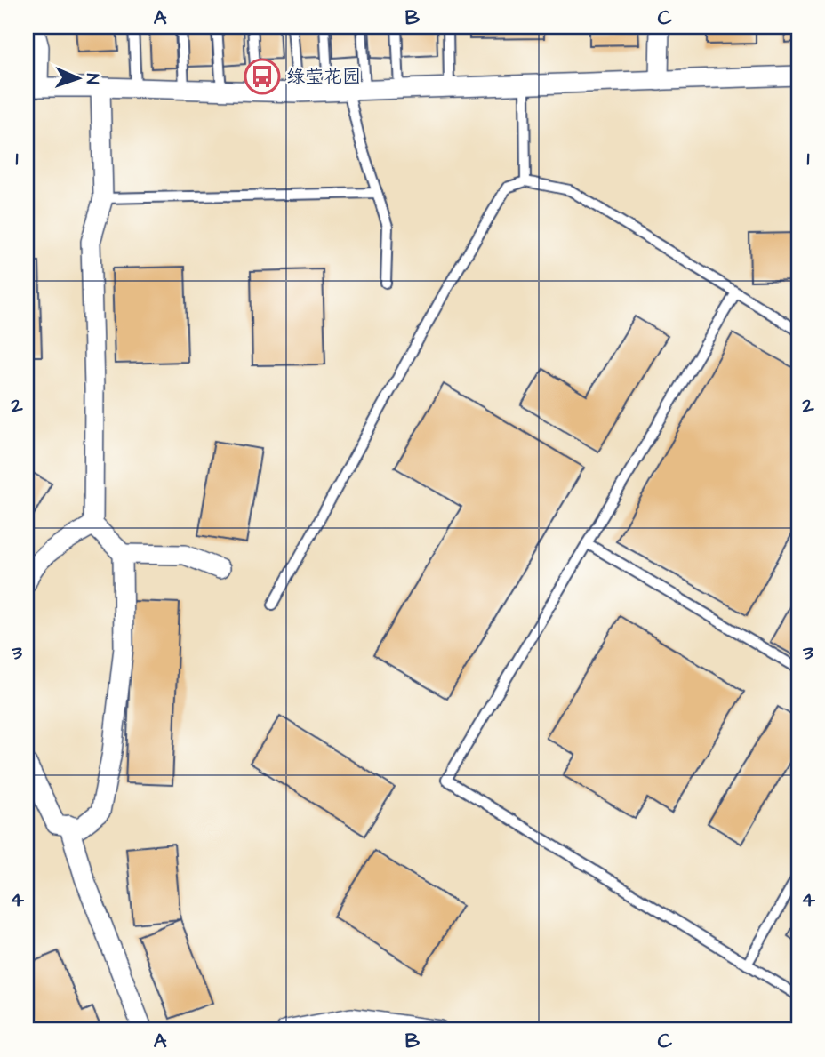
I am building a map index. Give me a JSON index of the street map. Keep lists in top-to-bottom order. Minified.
{"places":{"bus stop":["绿莹花园"]},"north":"right","grid":{"columns":["A","B","C"],"rows":["1","2","3","4"]}}
